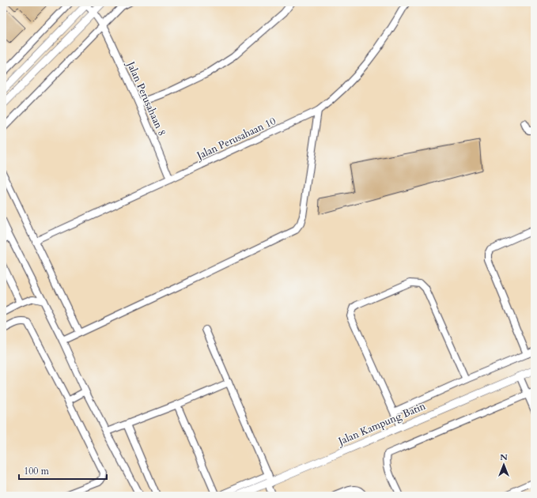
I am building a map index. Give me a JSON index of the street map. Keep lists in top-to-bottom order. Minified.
{"streets":{"street":["Jalan Perusahaan 8","Jalan Perusahaan 10","Jalan Kampung Batin"]},"crossings":[["Jalan Perusahaan 8","Jalan Perusahaan 10"]],"scale_bar":"100 m","north":"top"}
